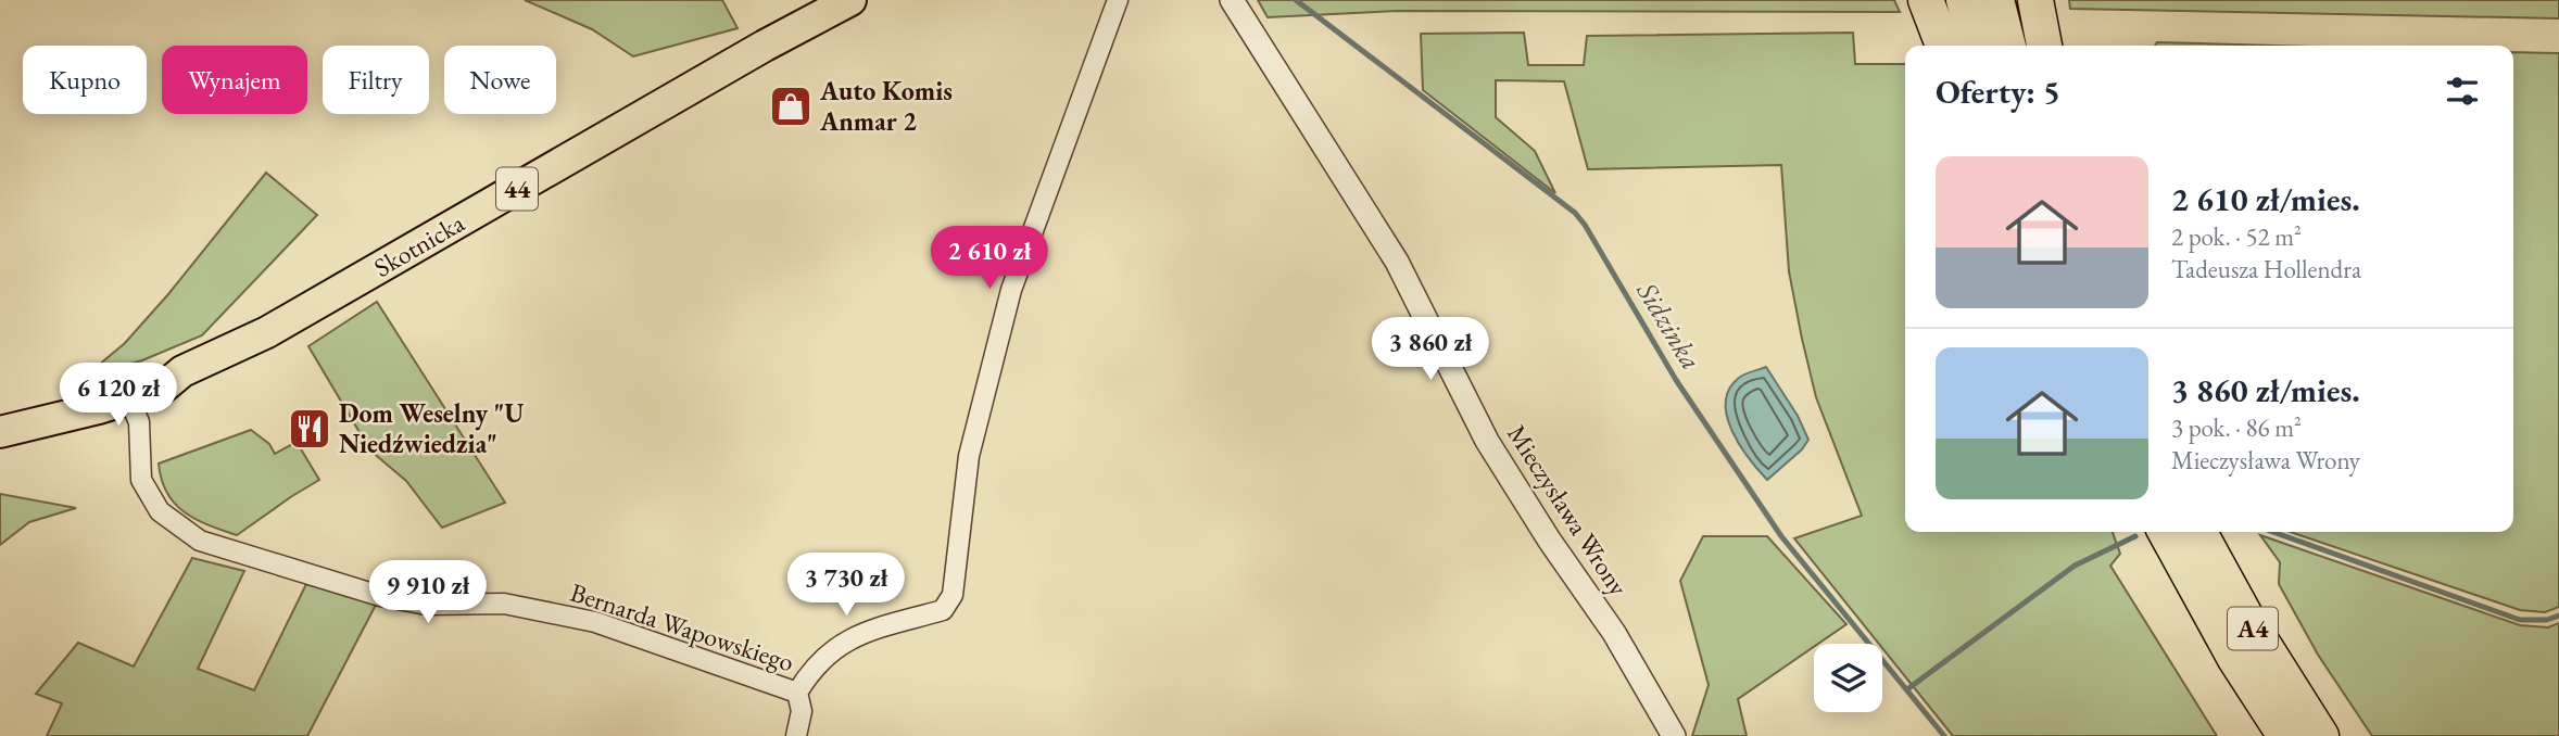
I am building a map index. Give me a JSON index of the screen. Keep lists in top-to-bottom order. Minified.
{"streets":{"highway":["A4"],"main road":["44","Skotnicka"],"street":["Mieczysława Wrony","Bernarda Wapowskiego"]},"crossings":[["Skotnicka","Bernarda Wapowskiego"]],"water":["Sidzinka"],"places":{"shop":["Auto Komis Anmar 2"],"restaurant":["Dom Weselny \"U Niedźwiedzia\""]},"page":{"chip":["Kupno","Wynajem","Filtry","Nowe"],"heading":"Oferty: 5","list":[{"name":"2 610 zł/mies.","note":"2 pok. · 52 m² · Tadeusza Hollendra"},{"name":"3 860 zł/mies.","note":"3 pok. · 86 m² · Mieczysława Wrony"}],"price":["2 610 zł","3 860 zł","6 120 zł","3 730 zł","9 910 zł"]}}
